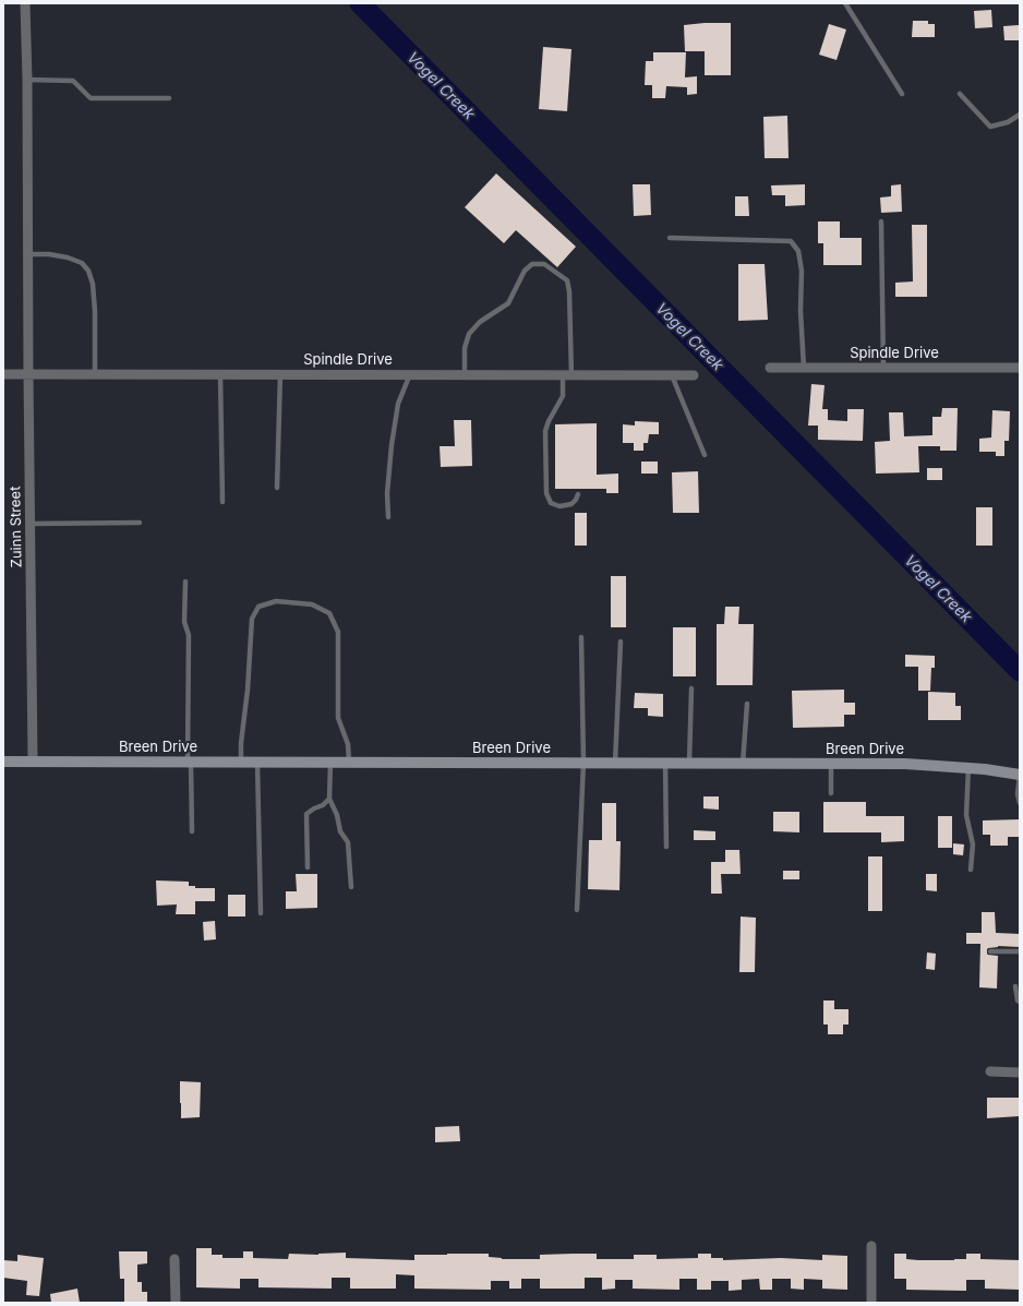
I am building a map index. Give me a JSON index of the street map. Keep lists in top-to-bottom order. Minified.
{"streets":{"street":["Spindle Drive","Zuinn Street","Breen Drive"]},"crossings":[["Spindle Drive","Zuinn Street"],["Zuinn Street","Breen Drive"]],"water":["Vogel Creek"]}
